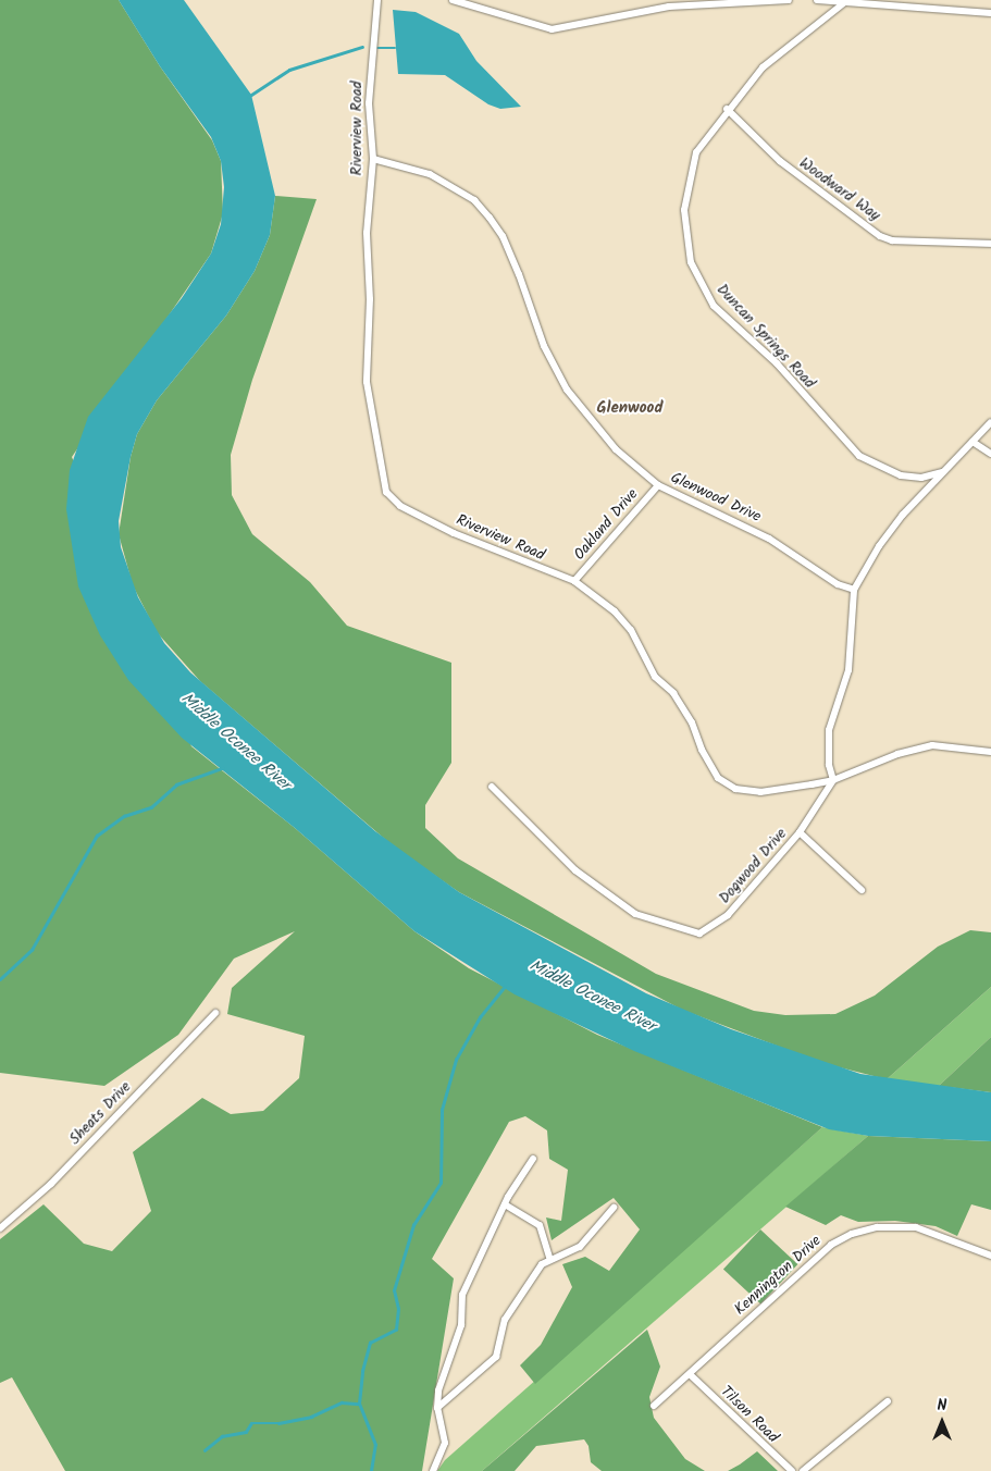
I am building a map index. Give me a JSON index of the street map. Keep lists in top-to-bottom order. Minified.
{"streets":{"street":["Riverview Road","Woodward Way","Duncan Springs Road","Glenwood Drive","Oakland Drive","Dogwood Drive","Sheats Drive","Kennington Drive","Tilson Road"]},"crossings":[["Riverview Road","Glenwood Drive"],["Riverview Road","Oakland Drive"],["Riverview Road","Dogwood Drive"],["Woodward Way","Duncan Springs Road"],["Glenwood Drive","Oakland Drive"],["Kennington Drive","Tilson Road"]],"districts":["Glenwood"],"water":["Middle Oconee River"],"north":"top"}
